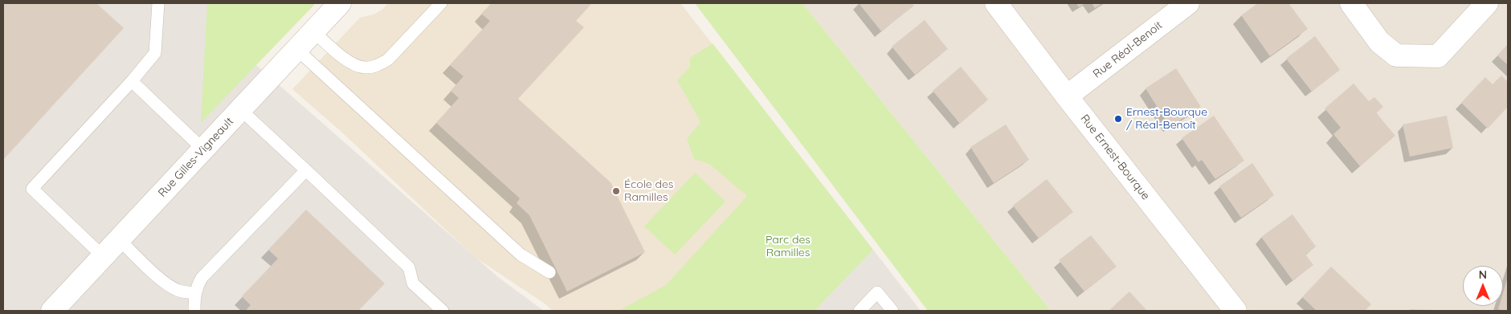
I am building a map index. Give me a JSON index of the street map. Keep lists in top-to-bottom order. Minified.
{"streets":{"street":["Rue Réal-Benoit","Rue Gilles-Vigneault","Rue Ernest-Bourque"]},"crossings":[["Rue Réal-Benoit","Rue Ernest-Bourque"]],"parks":["Parc des Ramilles"],"places":["Ernest-Bourque / Réal-Benoît","École des Ramilles"],"north":"top"}
